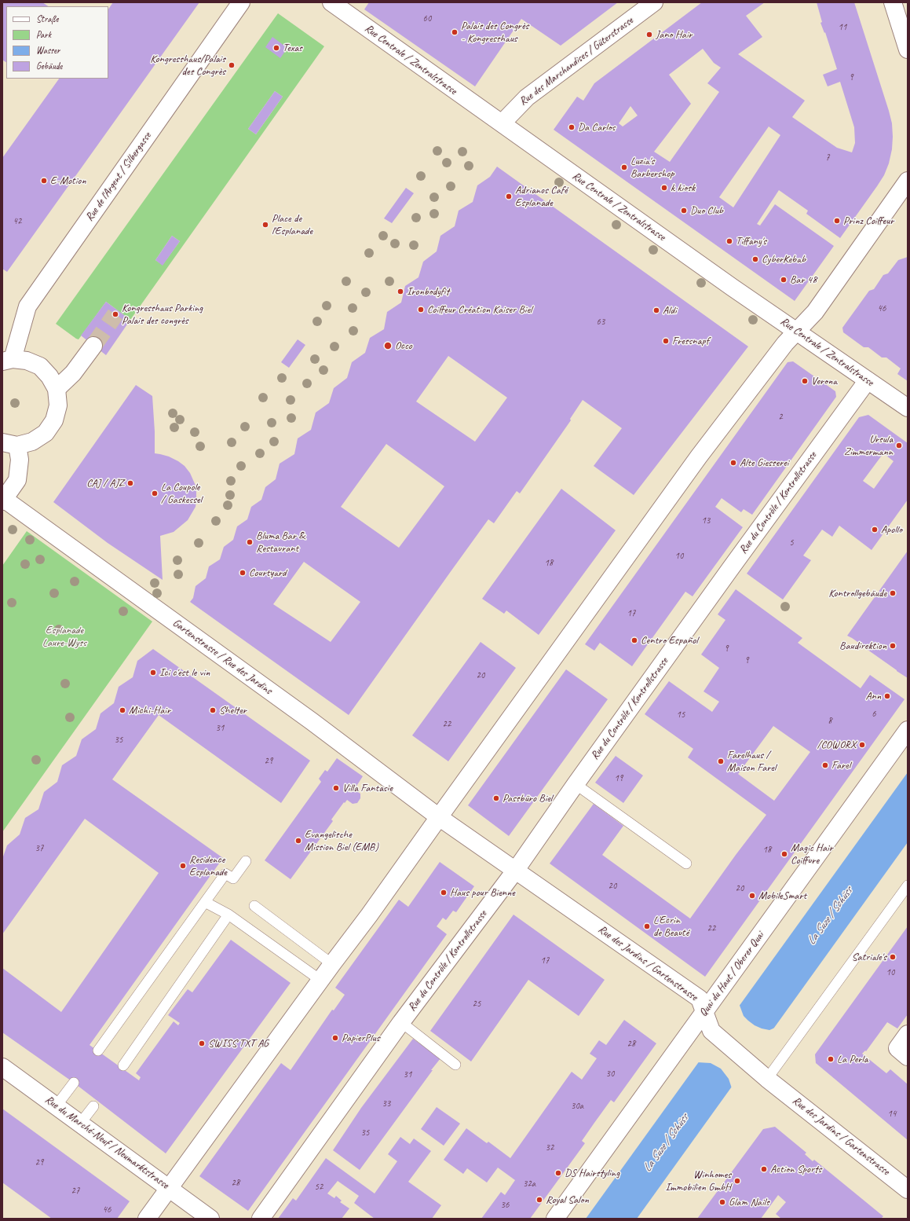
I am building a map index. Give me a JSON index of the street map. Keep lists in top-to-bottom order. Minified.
{"streets":{"street":["Rue Centrale / Zentralstrasse","Rue des Marchandises / Güterstrasse","Rue de l'Argent / Silbergasse","Rue du Contrôle / Kontrollstrasse","Gartenstrasse / Rue des Jardins","Rue des Jardins / Gartenstrasse","Quai du Haut / Oberer Quai","Rue du Marché-Neuf / Neumarktstrasse"]},"crossings":[["Rue Centrale / Zentralstrasse","Rue des Marchandises / Güterstrasse"],["Rue Centrale / Zentralstrasse","Rue du Contrôle / Kontrollstrasse"],["Rue de l'Argent / Silbergasse","Gartenstrasse / Rue des Jardins"],["Rue du Contrôle / Kontrollstrasse","Rue des Jardins / Gartenstrasse"],["Gartenstrasse / Rue des Jardins","Rue des Jardins / Gartenstrasse"],["Rue des Jardins / Gartenstrasse","Quai du Haut / Oberer Quai"]],"water":["La Suze / Schüss"],"parks":["Esplanade Laure-Wyss"],"places":["Palais des Congrès - Kongresshaus","Jano Hair","Texas","Kongresshaus/Palais des Congrès","Da Carlos","Luzia's Barbershop","E-Motion","k kiosk","Adrianos Café Esplanade","Duo Club","Prinz Coiffeur","Place de l'Esplanade","Tiffany's","CyberKebab","Bar 48","Ironbodyfit","Coiffeur Création Kaiser Biel","Aldi","Kongresshaus Parking Palais des congrès","Fressnapf","Occo","Verona","Ursula Zimmermann","Alte Giesserei","CAJ / AJZ","La Coupole / Gaskessel","Apollo","Bluma Bar & Restaurant","Courtyard","Kontrollgebäude","Centro Español","Baudirektion","Ici c'est le vin","Ann","Michi-Hair","Shelter","/COWORX","Farelhaus / Maison Farel","Farel","Villa Fantasie","Passbüro Biel","Evangelische Mission Biel (EMB)","Magic Hair Coiffure","Residence Esplanade","Haus pour Bienne","MobileSmart","L'Ecrin de Beauté","Satriale's","PapierPlus","SWISS TXT AG","La Perla","Action Sports","DS Hairstyling","Winhomes Immobilien GmbH","Royal Salon","Glam Nails"],"house_numbers":["60","11","9","7","42","46","63","2","13","5","10","18","17","9","9","20","6","15","8","22","31","35","29","19","37","18","20","20","22","17","10","25","28","30","31","33","30a","14","35","32","29","28","32a","52","27","36","46"],"legend":["Straße","Park","Wasser","Gebäude"]}
